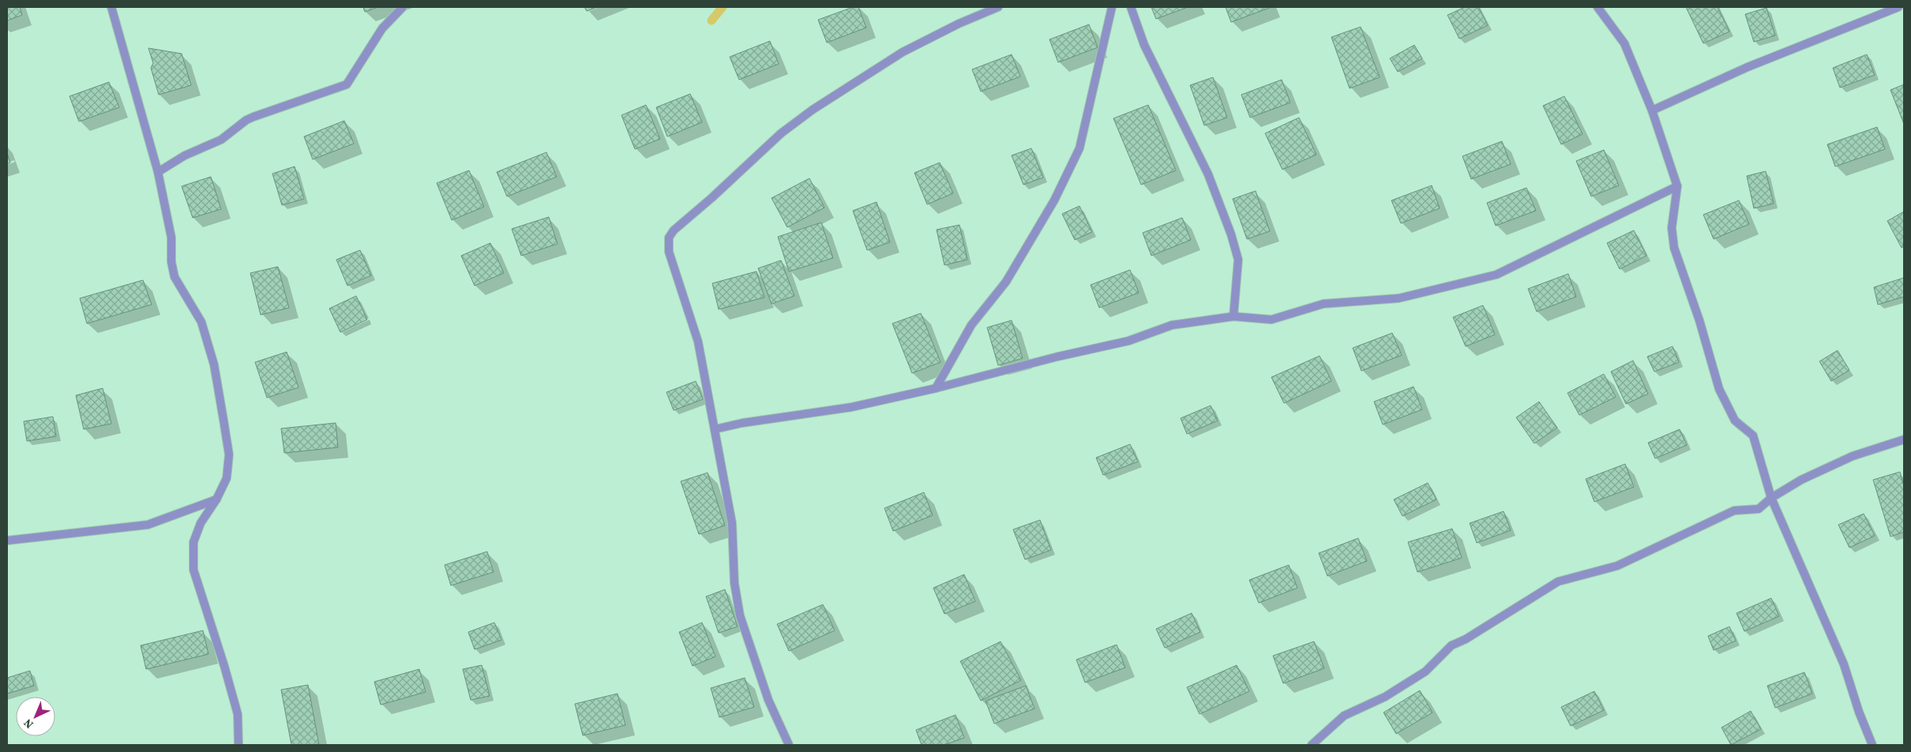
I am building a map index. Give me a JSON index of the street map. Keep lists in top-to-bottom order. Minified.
{"north":"bottom left"}
